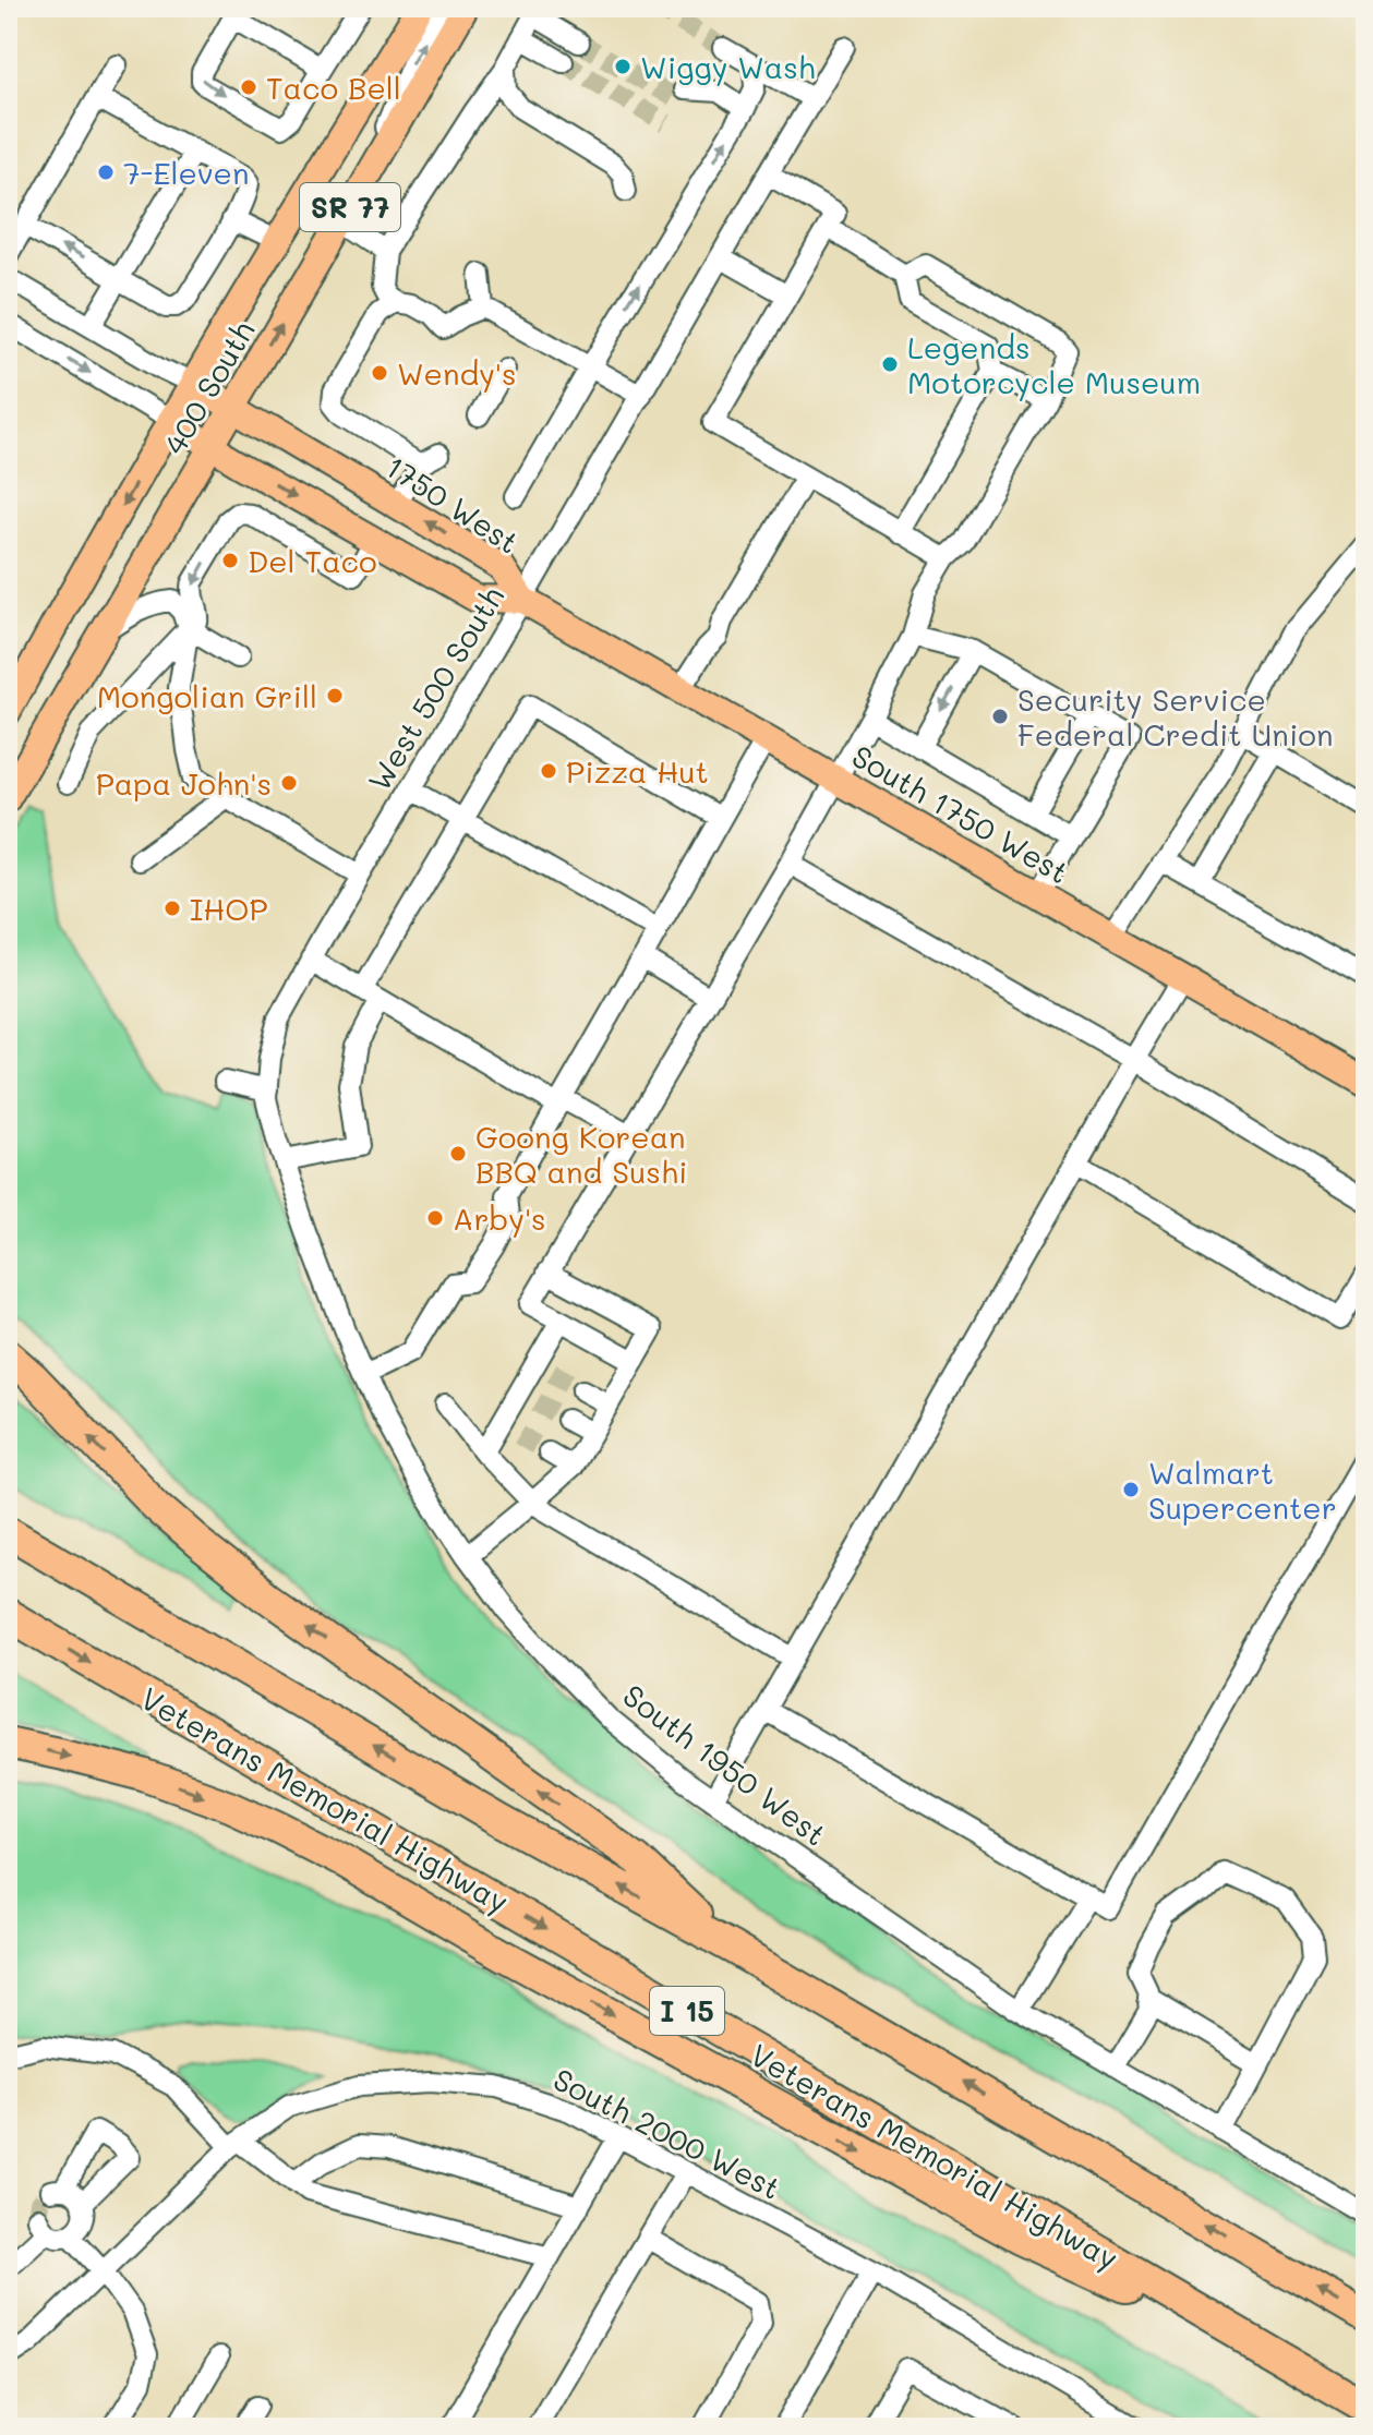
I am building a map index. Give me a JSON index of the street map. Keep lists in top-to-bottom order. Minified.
{"streets":{"highway":["Veterans Memorial Highway","I 15"],"main road":["SR 77","400 South","1750 West","South 1750 West"],"street":["West 500 South","South 1950 West","South 2000 West"]},"crossings":[["400 South","1750 West"],["1750 West","West 500 South"],["1750 West","South 1750 West"],["West 500 South","South 1750 West"],["West 500 South","South 1950 West"]],"places":["Wiggy Wash","Taco Bell","7-Eleven","Legends Motorcycle Museum","Wendy's","Del Taco","Mongolian Grill","Security Service Federal Credit Union","Pizza Hut","Papa John's","IHOP","Goong Korean BBQ and Sushi","Arby's","Walmart Supercenter"]}
